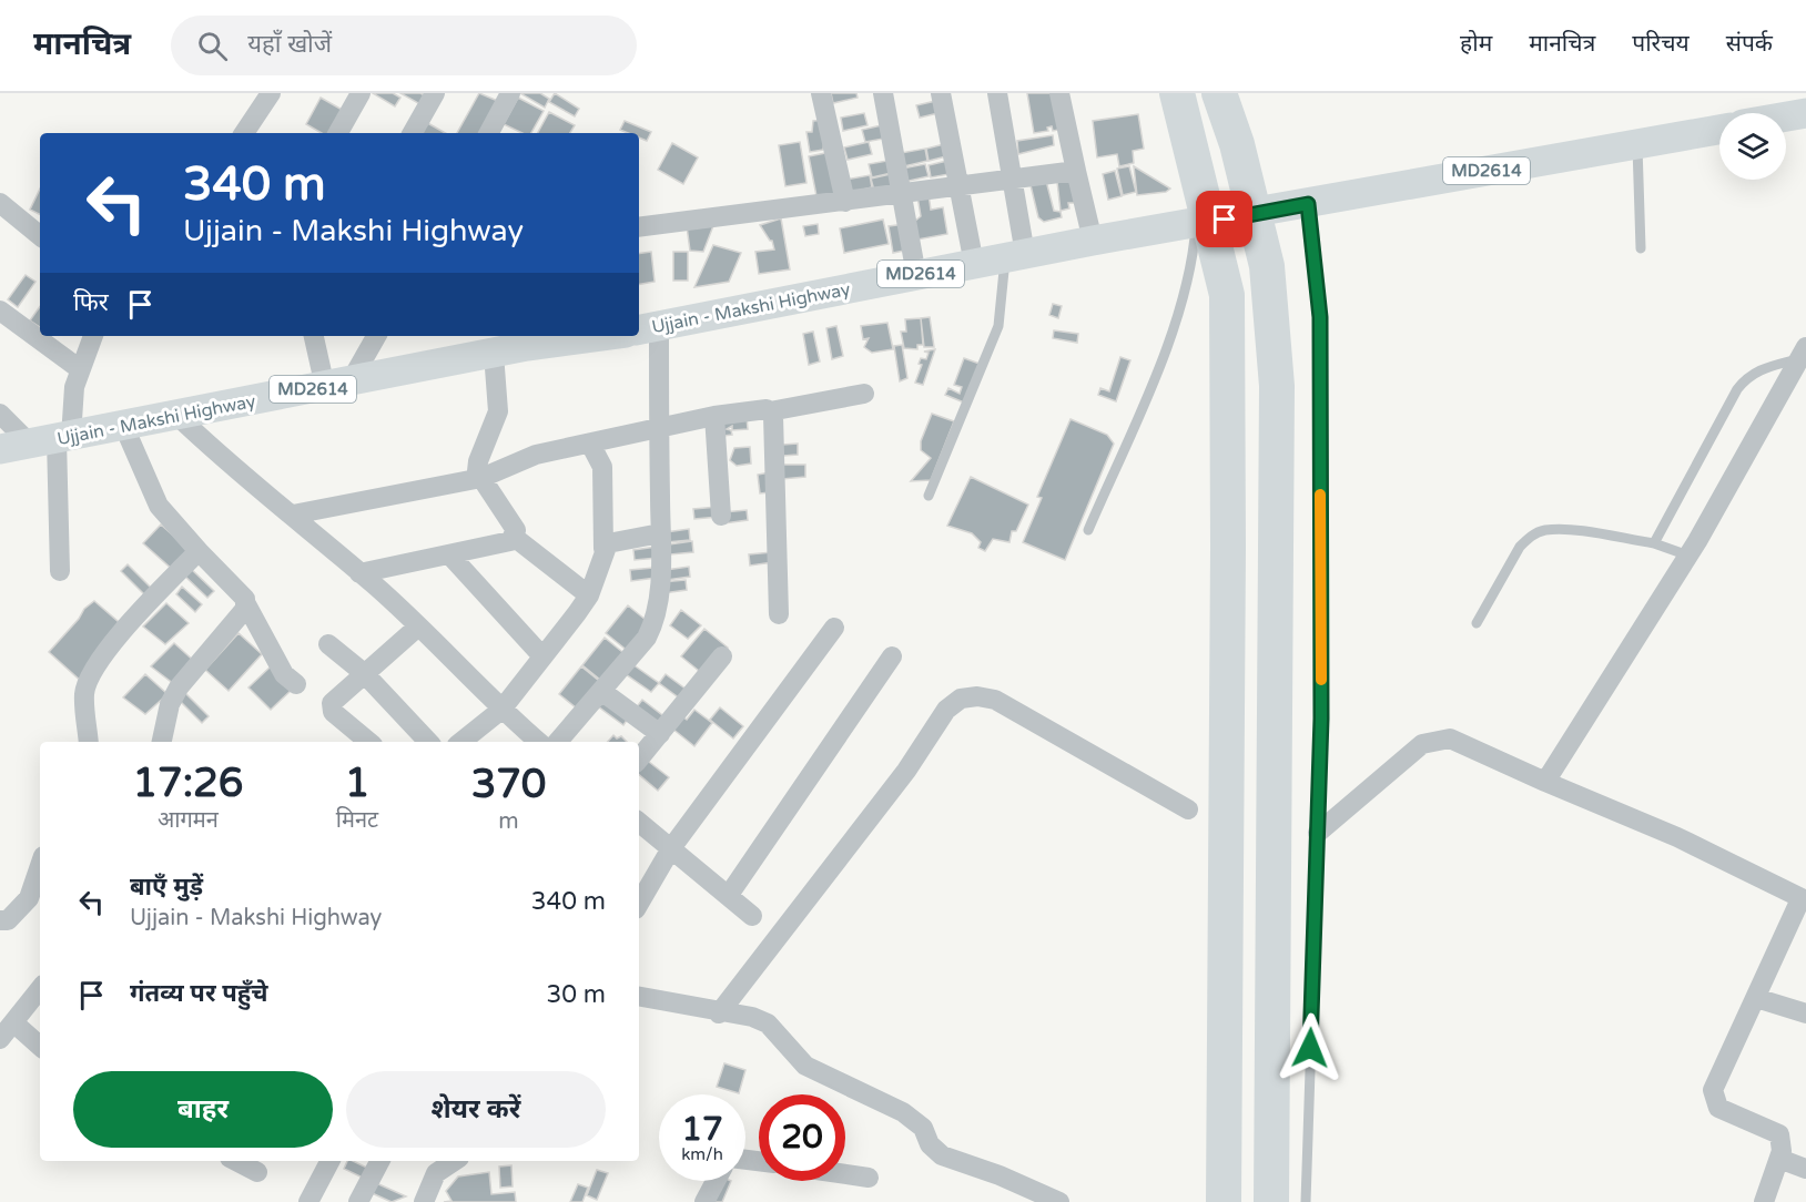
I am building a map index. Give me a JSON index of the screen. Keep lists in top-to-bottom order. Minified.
{"streets":{"main road":["MD2614","Ujjain - Makshi Highway"]},"page":{"header":"मानचित्र","search":"यहाँ खोजें","nav":["होम","मानचित्र","परिचय","संपर्क"],"turn":["340 m","Ujjain - Makshi Highway"],"then":"फिर","eta":["17:26","आगमन","1","मिनट","370","m"],"list":[{"name":"बाएँ मुड़ें","note":"Ujjain - Makshi Highway","value":"340 m"},{"name":"गंतव्य पर पहुँचे","value":"30 m"}],"buttons":["बाहर","शेयर करें"],"speed":"17 km/h","limit":"20"}}
